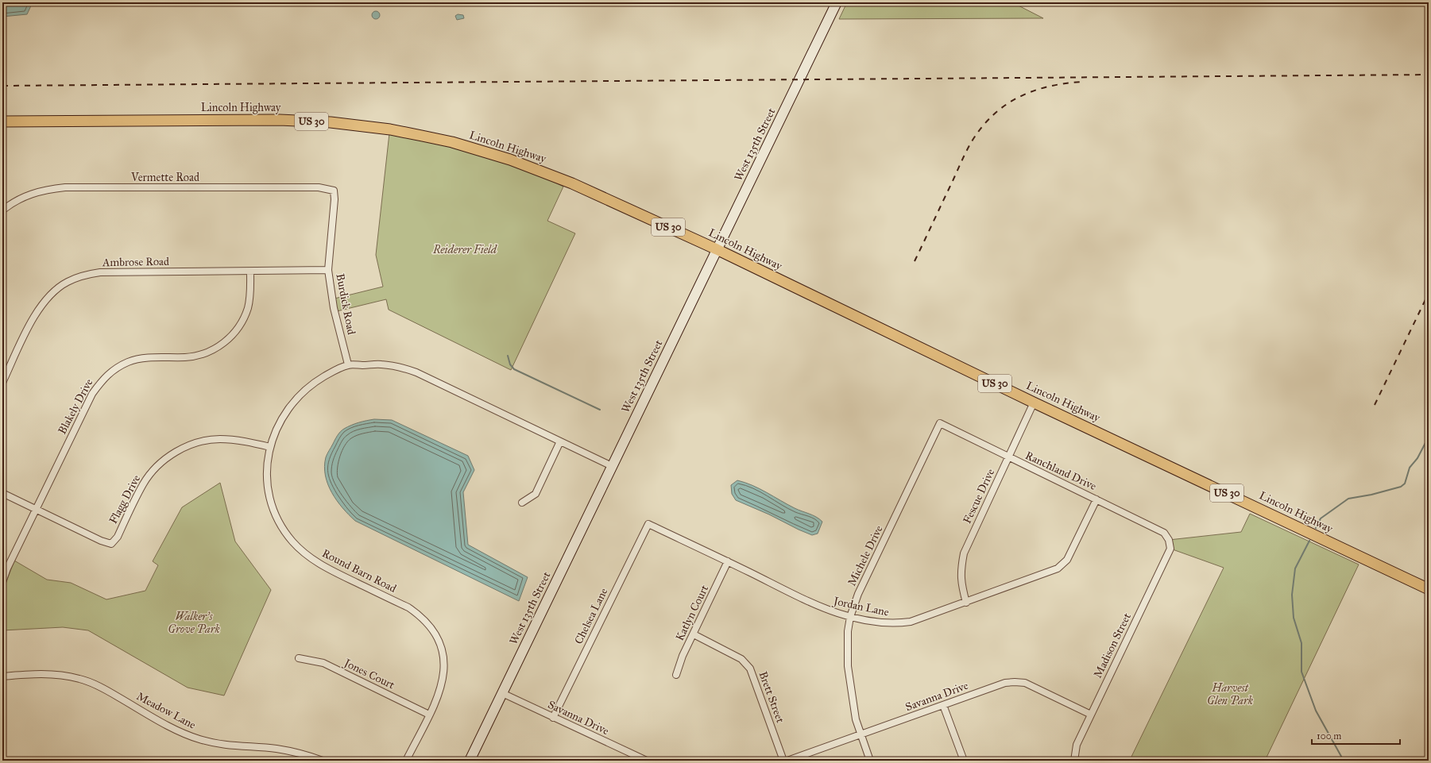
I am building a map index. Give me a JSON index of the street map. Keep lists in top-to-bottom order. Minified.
{"streets":{"main road":["Lincoln Highway","US 30"],"street":["West 135th Street","Vermette Road","Ambrose Road","Burdick Road","Blakely Drive","Ranchland Drive","Fescue Drive","Flagg Drive","Michele Drive","Round Barn Road","Jordan Lane","Katlyn Court","Chelsea Lane","Madison Street","Jones Court","Savanna Drive","Brett Street","Meadow Lane"]},"crossings":[["Lincoln Highway","West 135th Street"],["Lincoln Highway","Fescue Drive"],["West 135th Street","Round Barn Road"],["West 135th Street","Savanna Drive"],["Vermette Road","Burdick Road"],["Ambrose Road","Burdick Road"],["Ambrose Road","Blakely Drive"],["Burdick Road","Round Barn Road"],["Blakely Drive","Flagg Drive"],["Ranchland Drive","Fescue Drive"],["Ranchland Drive","Michele Drive"],["Ranchland Drive","Jordan Lane"],["Ranchland Drive","Madison Street"],["Fescue Drive","Jordan Lane"],["Flagg Drive","Round Barn Road"],["Michele Drive","Jordan Lane"],["Michele Drive","Savanna Drive"],["Round Barn Road","Jones Court"],["Jordan Lane","Katlyn Court"],["Jordan Lane","Chelsea Lane"],["Katlyn Court","Brett Street"],["Chelsea Lane","Savanna Drive"],["Madison Street","Savanna Drive"]],"parks":["Reiderer Field","Walker's Grove Park","Harvest Glen Park"],"scale_bar":"100 m"}
